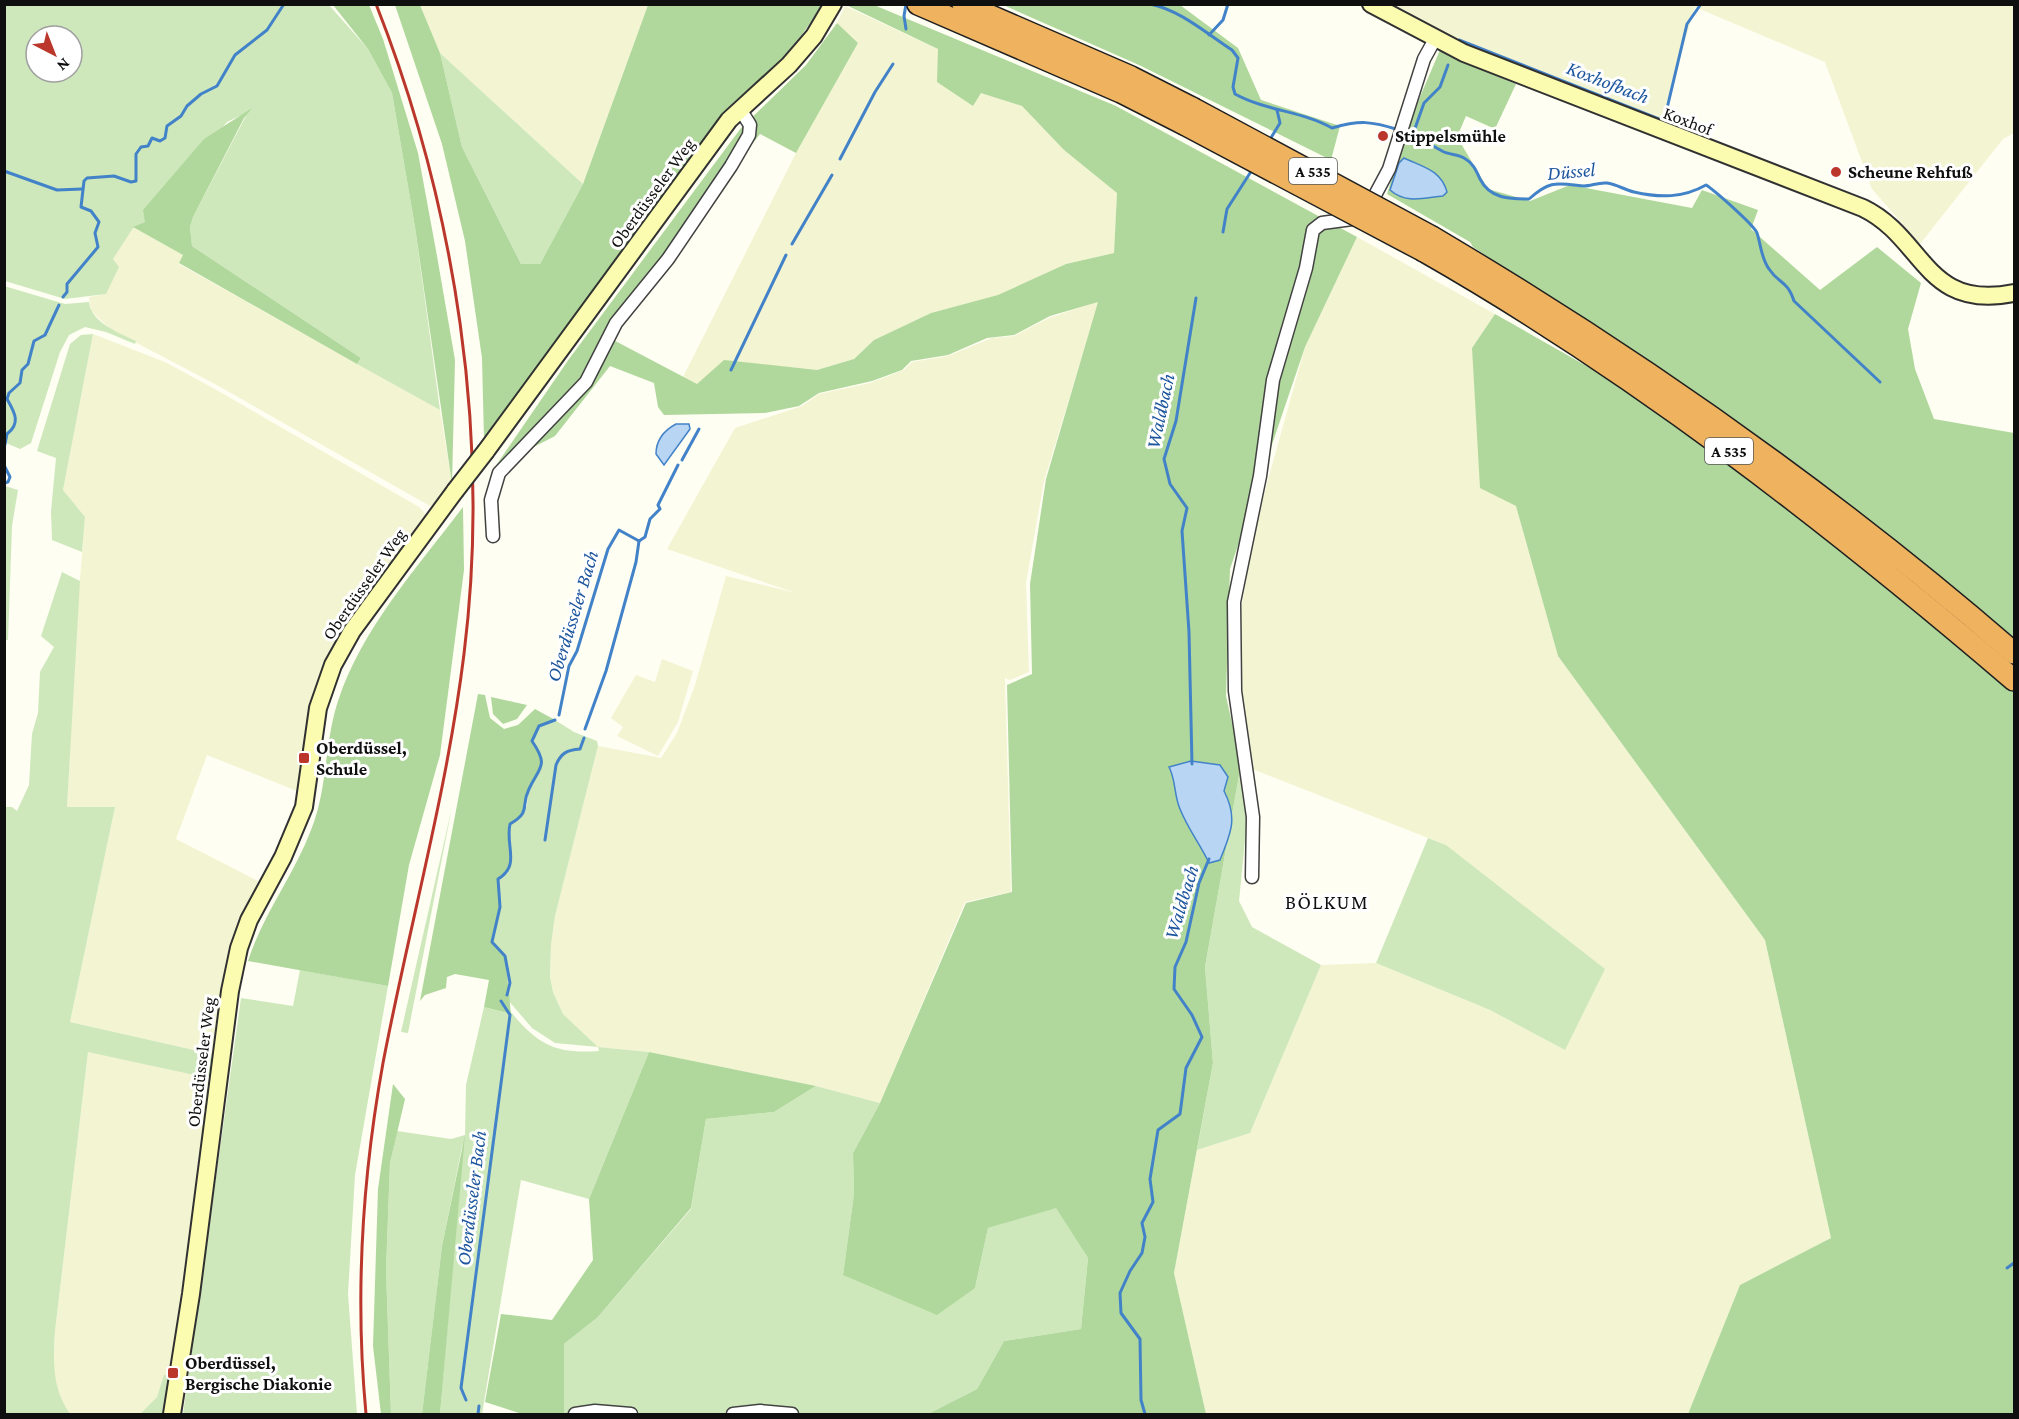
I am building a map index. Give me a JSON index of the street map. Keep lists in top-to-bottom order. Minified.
{"streets":{"highway":["A 535"],"street":["Koxhof","Oberdüsseler Weg"]},"districts":["BÖLKUM"],"water":["Koxhofbach","Düssel","Waldbach","Oberdüsseler Bach"],"places":{"other":["Stippelsmühle","Scheune Rehfuß"],"transit":["Oberdüssel, Schule","Oberdüssel, Bergische Diakonie"]},"north":"bottom right"}
